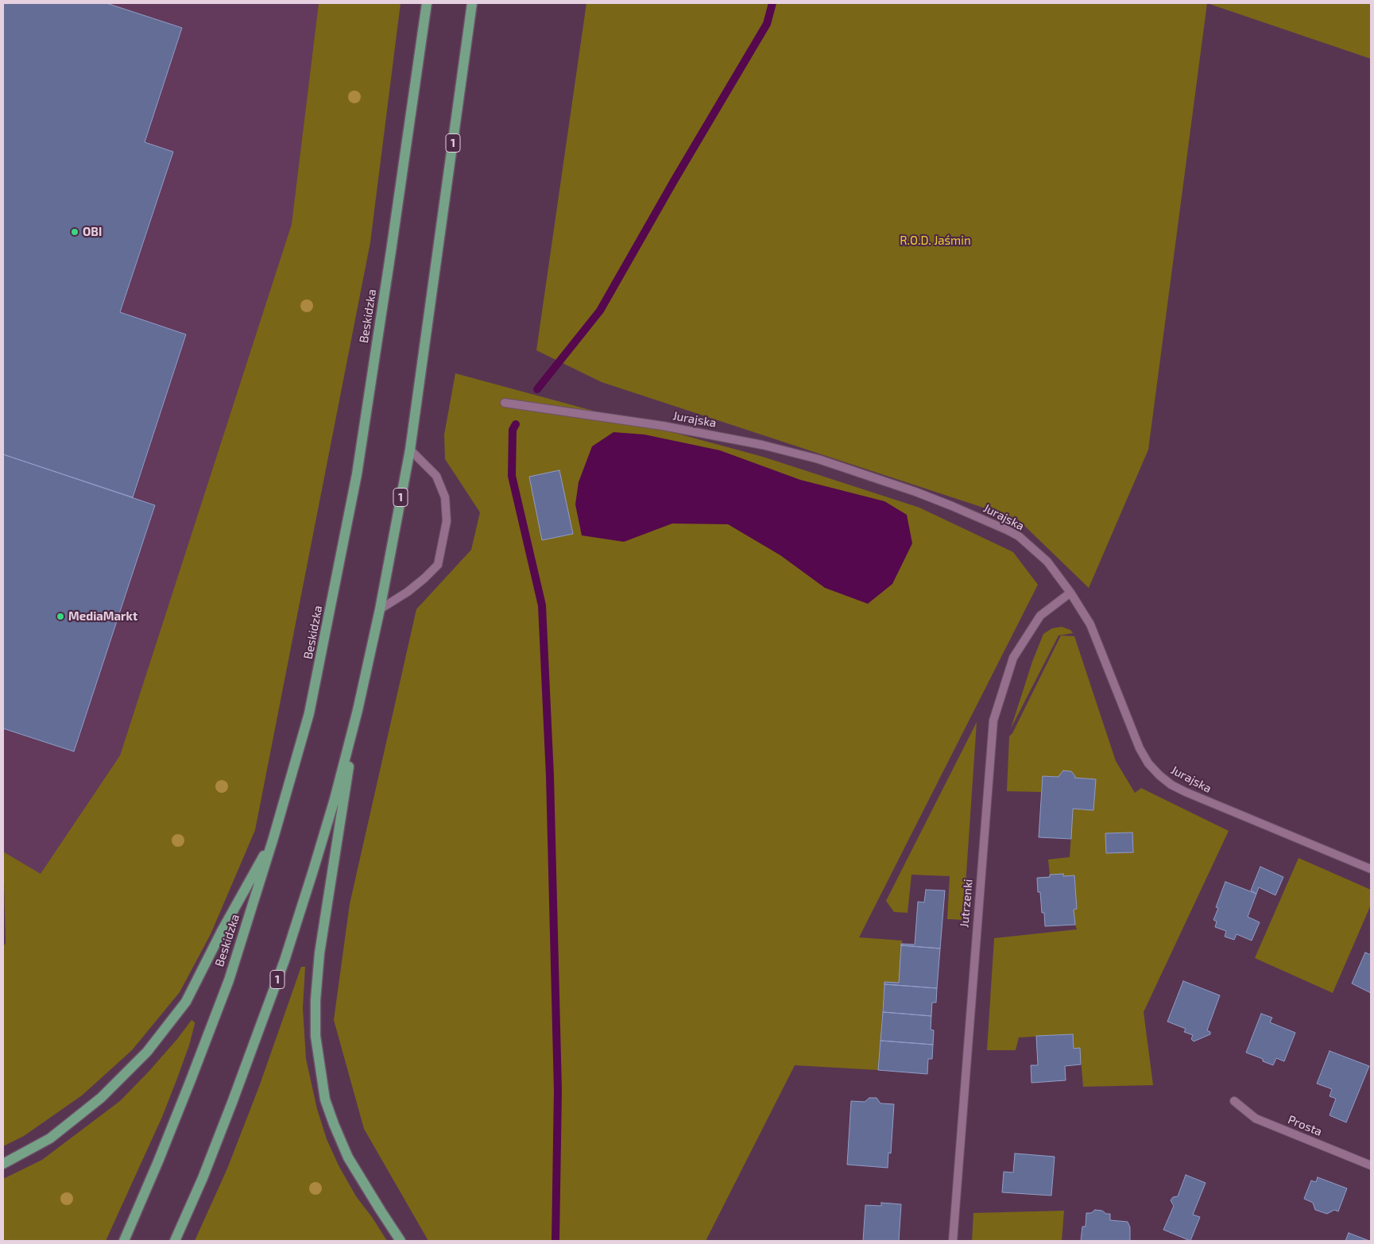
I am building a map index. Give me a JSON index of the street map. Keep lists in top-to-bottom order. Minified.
{"streets":{"main road":["1","Beskidzka"],"street":["Jurajska","Jutrzenki","Prosta"]},"crossings":[["Jurajska","Jutrzenki"]],"parks":["R.O.D. Jaśmin"],"places":["OBI","MediaMarkt"]}
